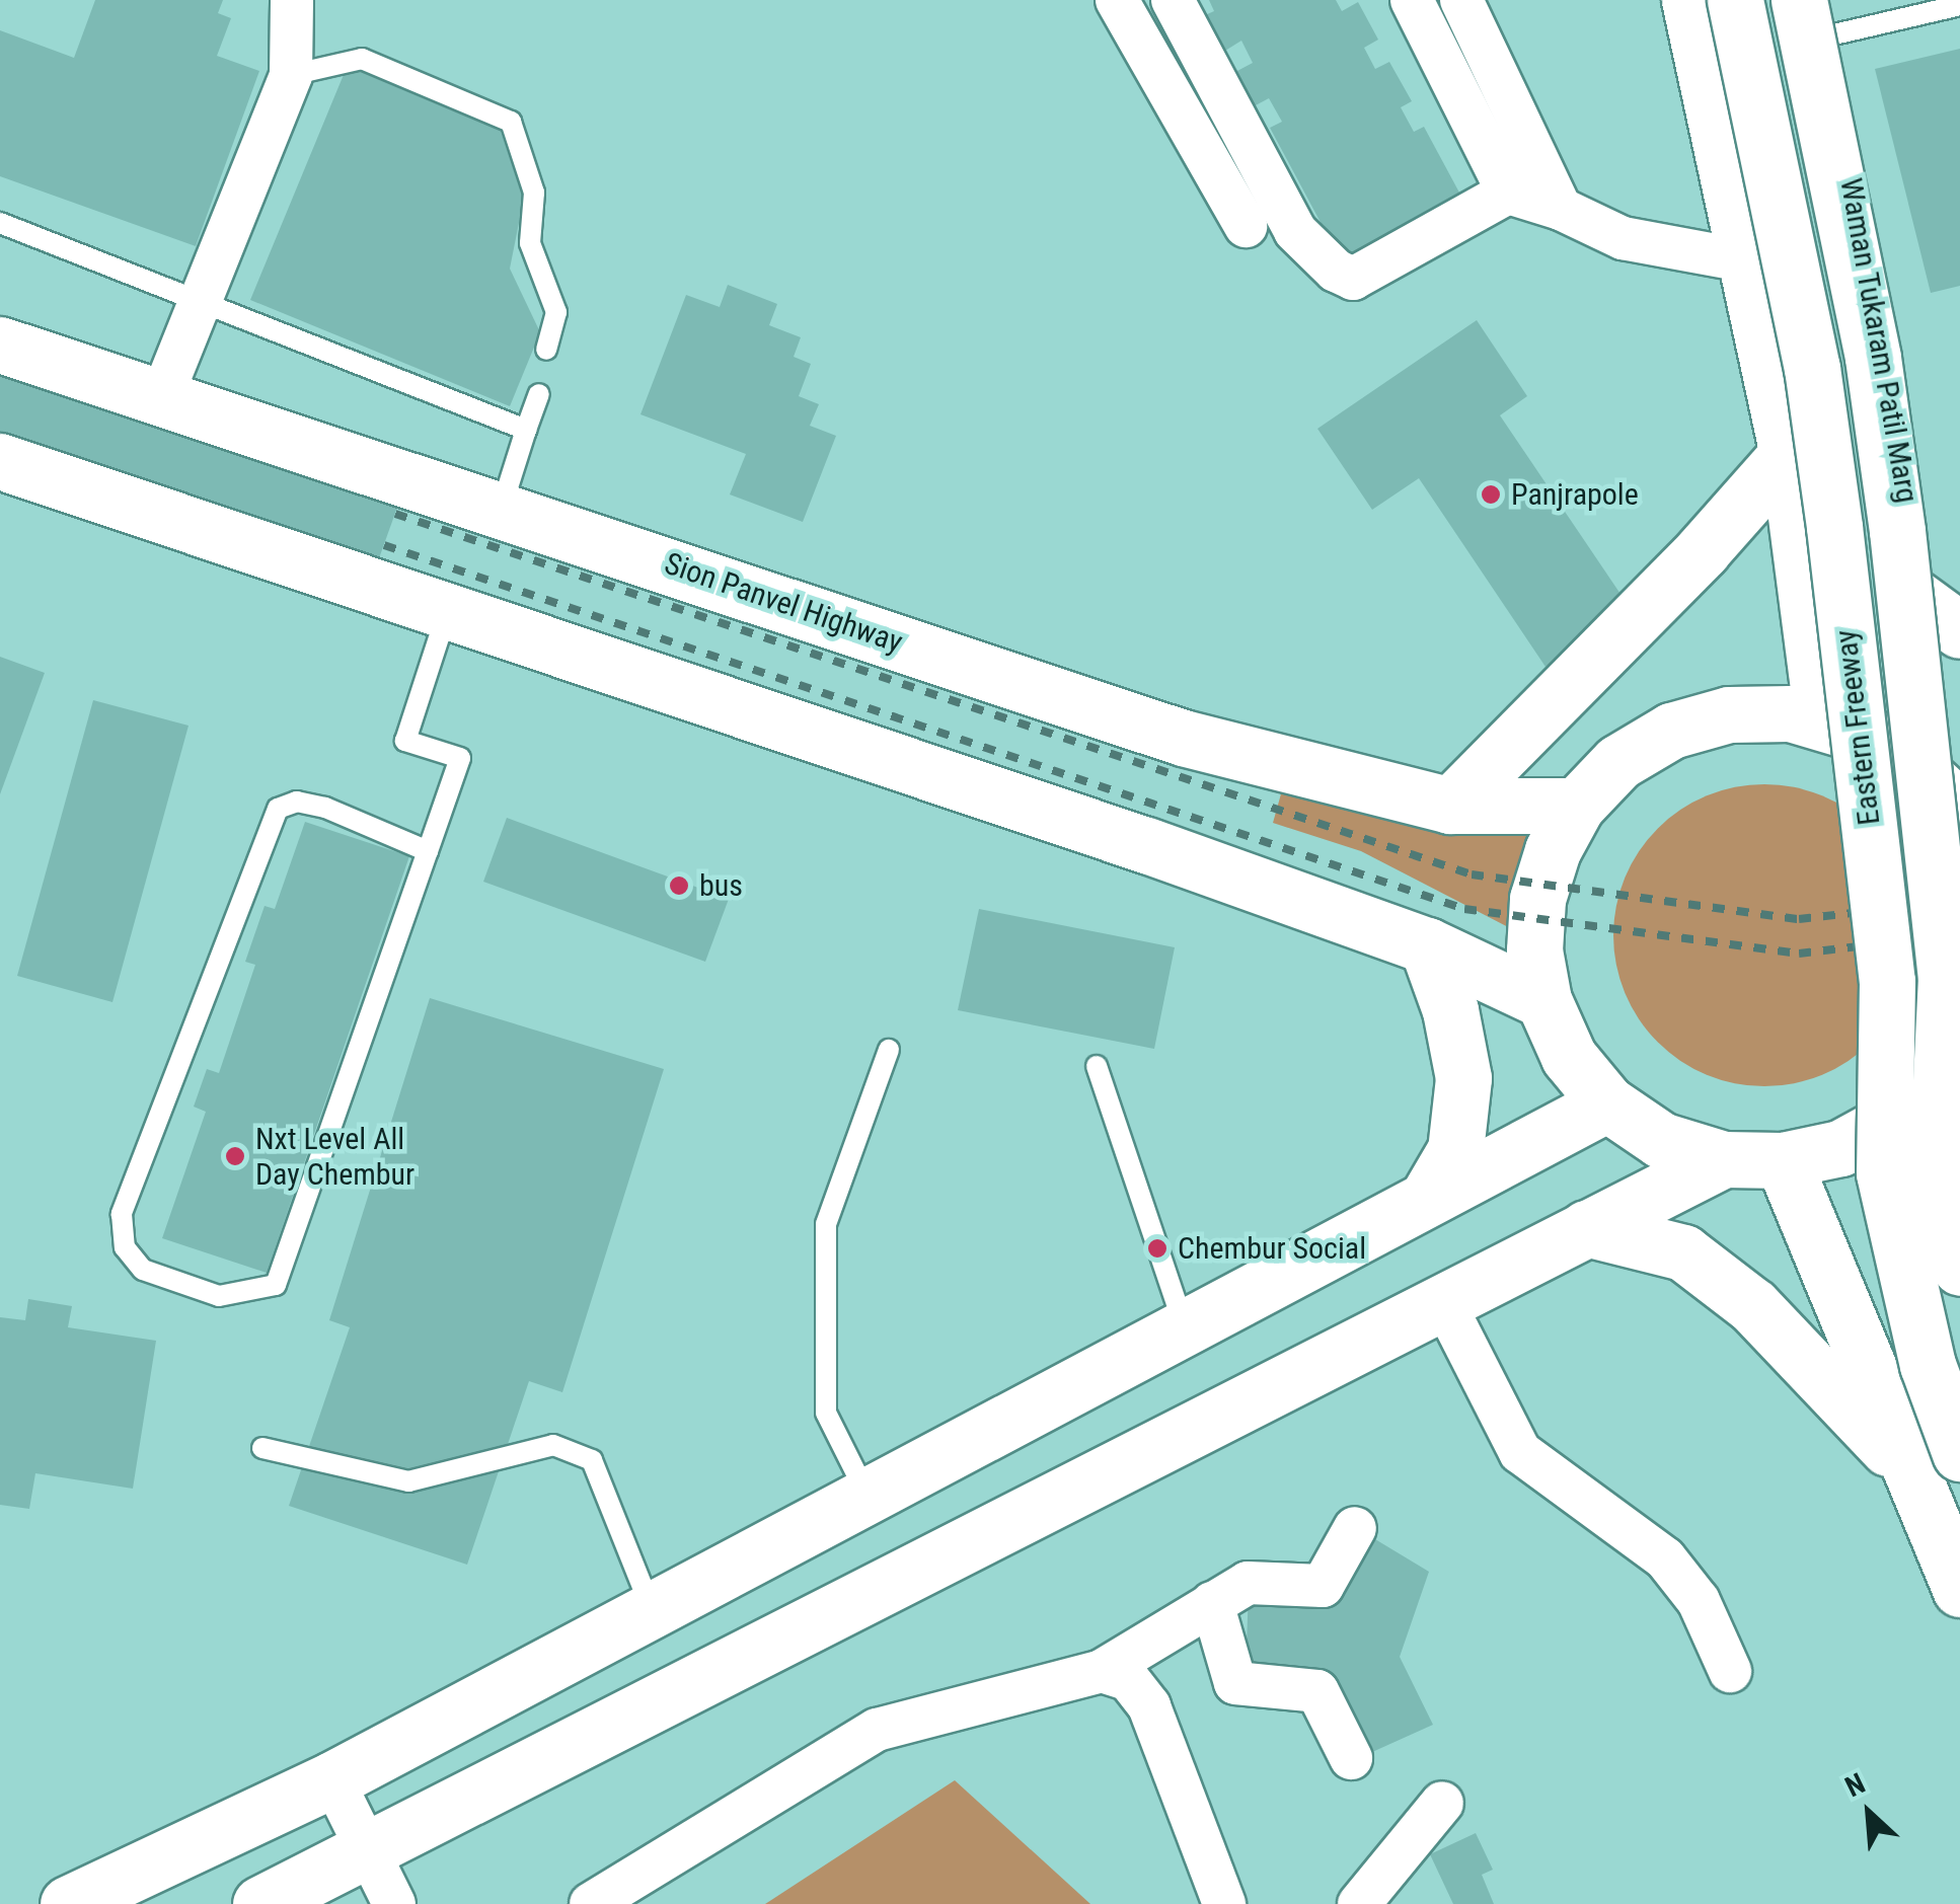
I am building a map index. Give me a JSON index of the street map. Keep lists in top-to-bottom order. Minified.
{"streets":{"main road":["Waman Tukaram Patil Marg","Sion Panvel Highway","Eastern Freeway"]},"crossings":[["Waman Tukaram Patil Marg","Eastern Freeway"]],"places":["Panjrapole","bus","Nxt Level All Day Chembur","Chembur Social"],"north":"top left"}
